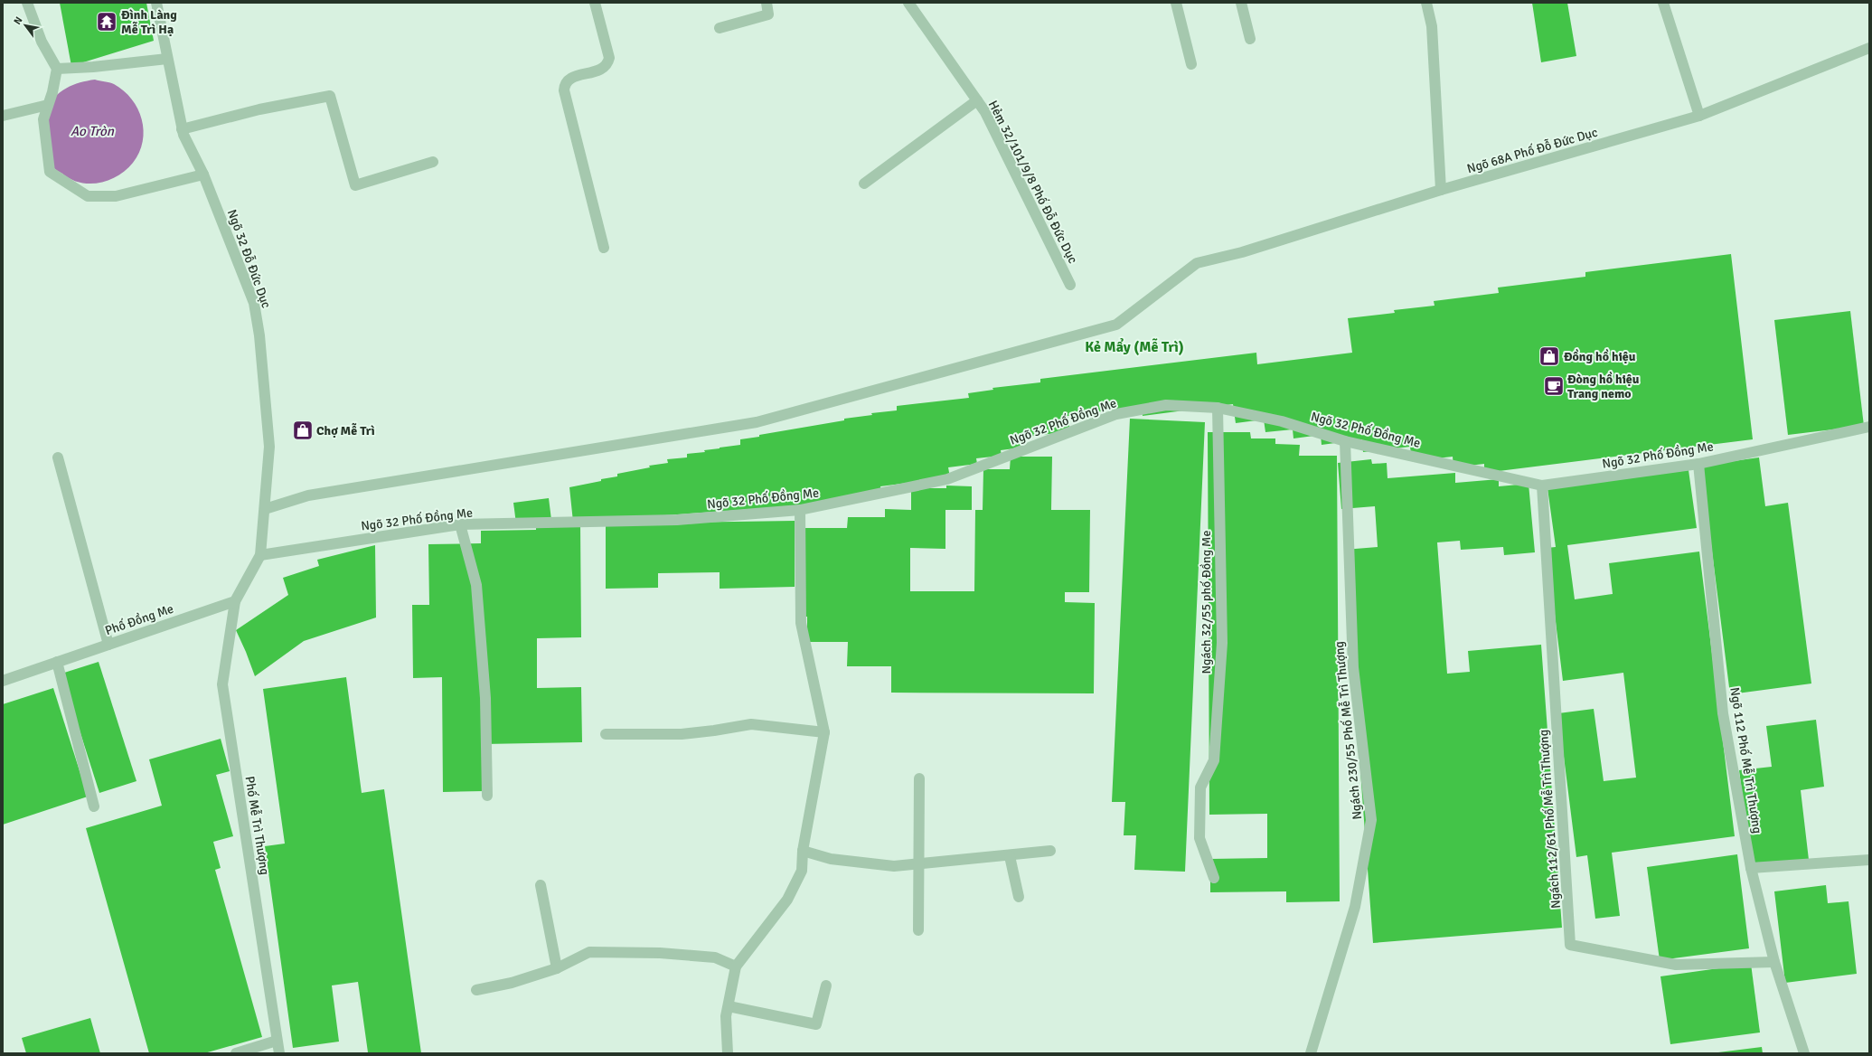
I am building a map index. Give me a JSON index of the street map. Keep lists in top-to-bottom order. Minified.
{"streets":{"street":["Ngõ 68A Phố Đỗ Đức Dục","Hẻm 32/101/9/8 Phố Đỗ Đức Dục","Ngõ 32 Đỗ Đức Dục","Ngõ 32 Phố Đồng Me","Ngách 32/55 phố Đồng Me","Phố Đồng Me","Ngách 230/55 Phố Mễ Trì Thượng","Ngõ 112 Phố Mễ Trì Thượng","Ngách 112/61 Phố Mễ Trì Thượng","Phố Mễ Trì Thượng"]},"crossings":[["Ngõ 68A Phố Đỗ Đức Dục","Ngõ 32 Đỗ Đức Dục"],["Ngõ 32 Đỗ Đức Dục","Ngõ 32 Phố Đồng Me"],["Ngõ 32 Phố Đồng Me","Ngách 32/55 phố Đồng Me"],["Ngõ 32 Phố Đồng Me","Ngách 230/55 Phố Mễ Trì Thượng"],["Ngõ 32 Phố Đồng Me","Ngõ 112 Phố Mễ Trì Thượng"],["Ngõ 32 Phố Đồng Me","Ngách 112/61 Phố Mễ Trì Thượng"],["Phố Đồng Me","Phố Mễ Trì Thượng"],["Ngõ 112 Phố Mễ Trì Thượng","Ngách 112/61 Phố Mễ Trì Thượng"]],"districts":["Kẻ Mẩy (Mễ Trì)"],"water":["Ao Tròn"],"places":{"temple":["Đình Làng Mễ Trì Hạ"],"shop":["Đồng hồ hiệu","Chợ Mễ Trì"],"cafe":["Đòng hồ hiệu Trang nemo"]},"north":"top left"}
